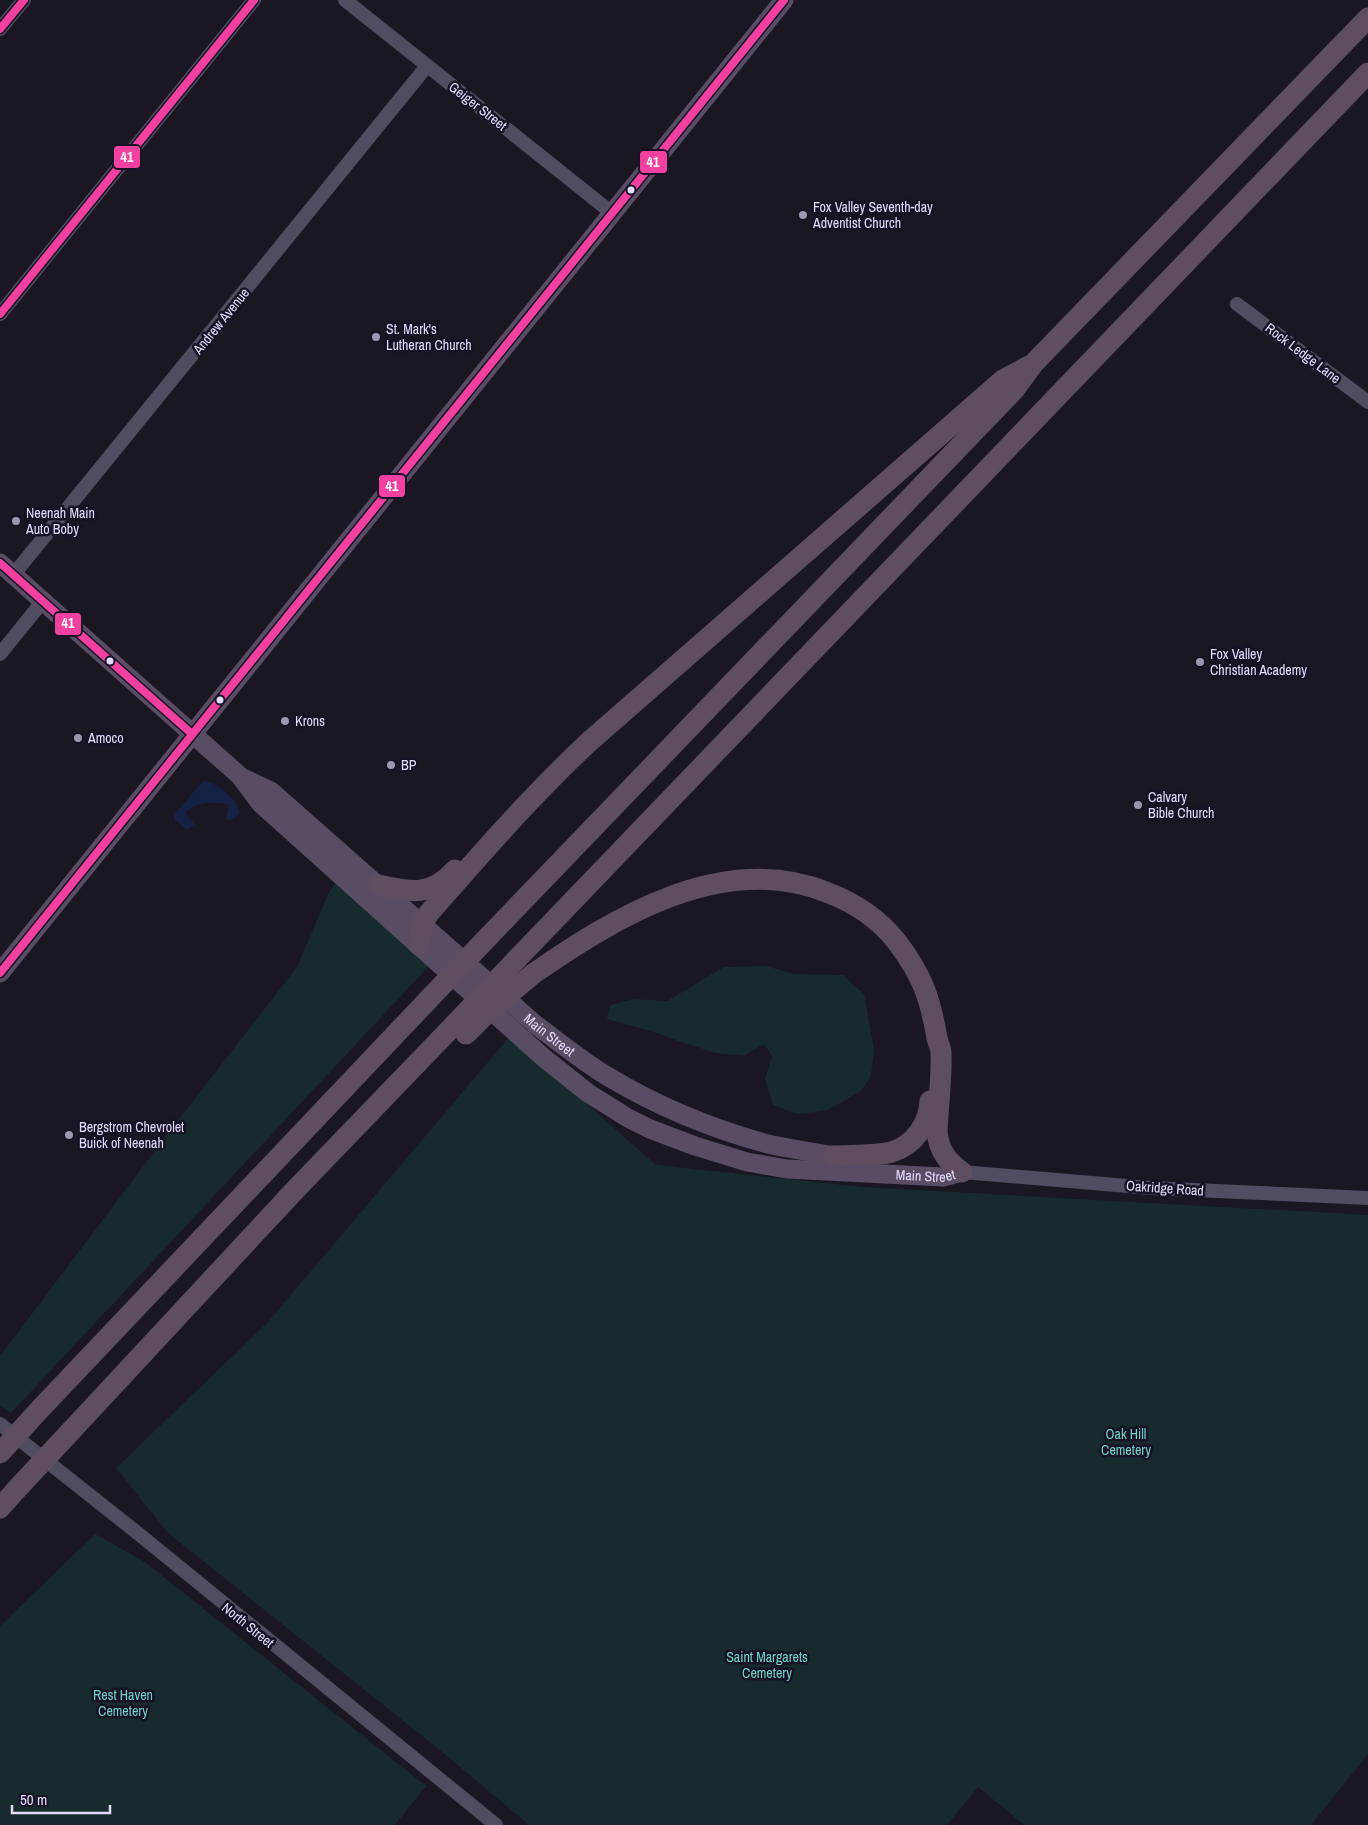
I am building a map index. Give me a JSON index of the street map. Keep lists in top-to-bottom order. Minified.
{"streets":{"main road":["Main Street"],"street":["Geiger Street","Andrew Avenue","Rock Ledge Lane","Oakridge Road","North Street"]},"crossings":[["Geiger Street","Andrew Avenue"],["Andrew Avenue","Main Street"],["Main Street","Oakridge Road"]],"parks":["Oak Hill Cemetery","Saint Margarets Cemetery","Rest Haven Cemetery"],"places":["Fox Valley Seventh-day Adventist Church","St. Mark's Lutheran Church","Neenah Main Auto Boby","Fox Valley Christian Academy","Krons","Amoco","BP","Calvary Bible Church","Bergstrom Chevrolet Buick of Neenah"],"lines":["transit line 41"],"scale_bar":"50 m"}
